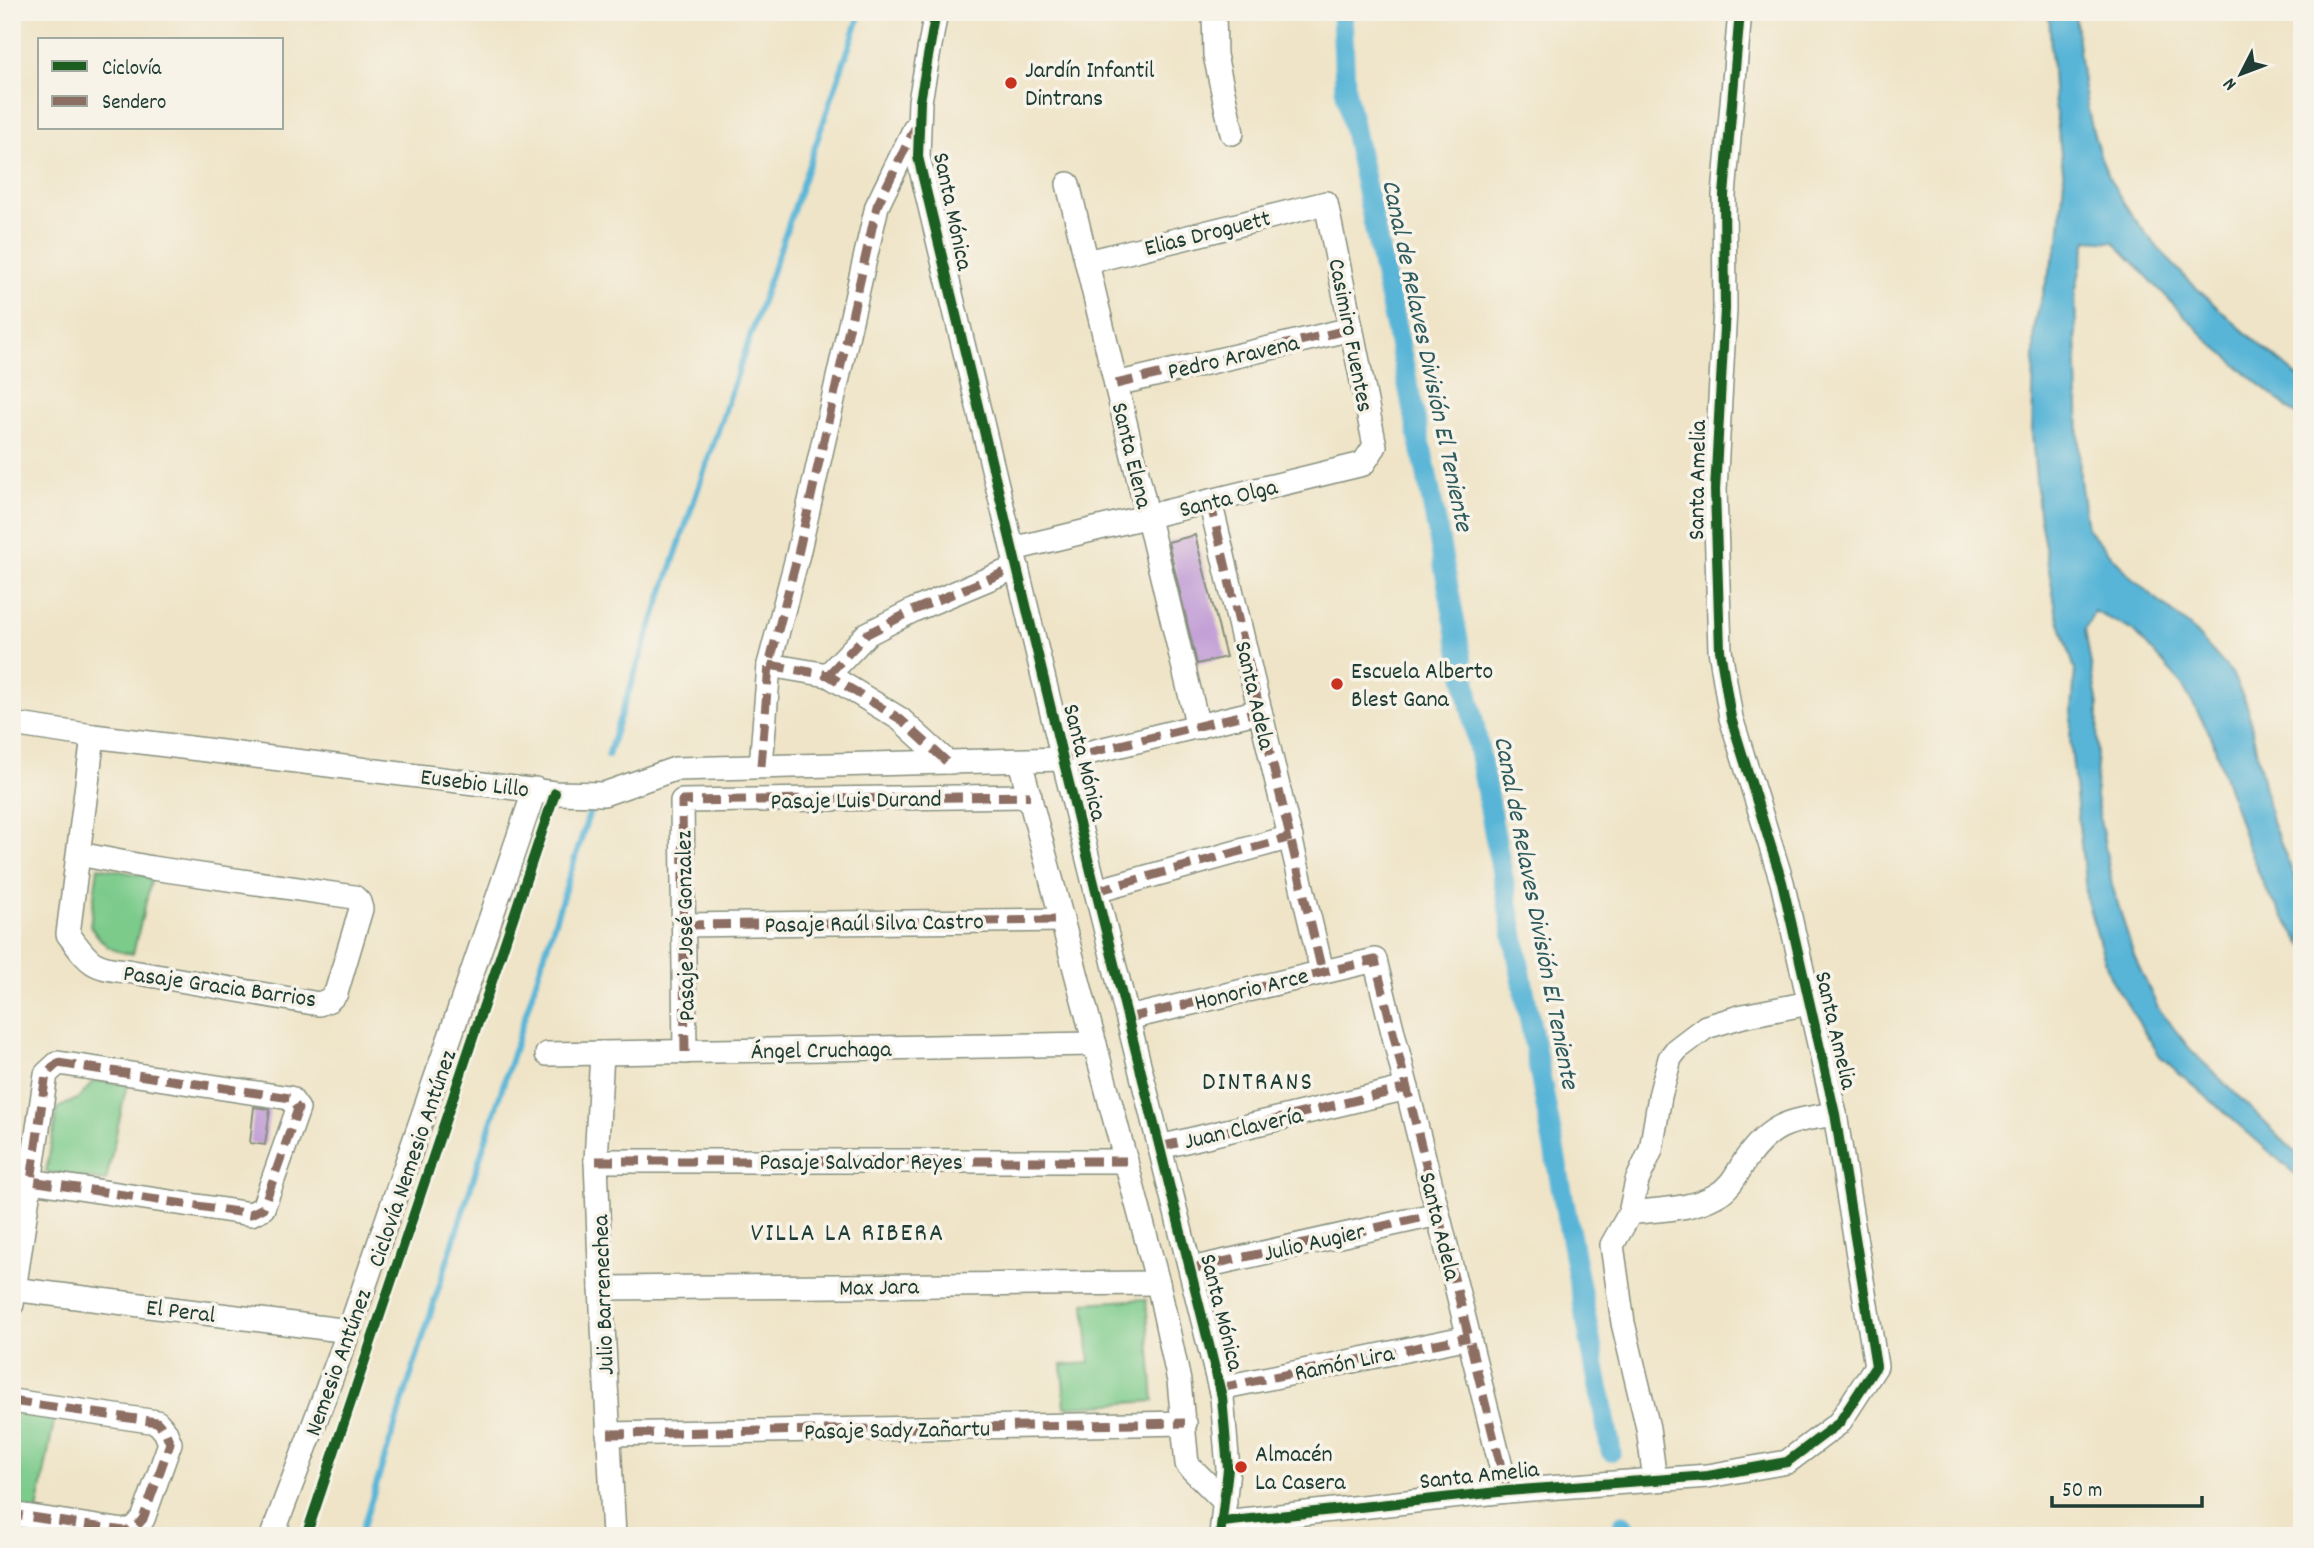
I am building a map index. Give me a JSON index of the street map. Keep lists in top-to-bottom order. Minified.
{"streets":{"street":["Santa Mónica","Elias Droguett","Casimiro Fuentes","Pedro Aravena","Santa Elena","Santa Amelia","Santa Olga","Santa Adela","Eusebio Lillo","Pasaje Luis Durand","Pasaje Raúl Silva Castro","Pasaje José Gonzalez","Pasaje Gracia Barrios","Honorio Arce","Ángel Cruchaga","Juan Clavería","Pasaje Salvador Reyes","Julio Augier","Max Jara","Julio Barrenechea","El Peral","Nemesio Antúnez","Ramón Lira","Pasaje Sady Zañartu"],"cycle path":["Ciclovía Nemesio Antúnez"]},"crossings":[["Santa Mónica","Santa Amelia"],["Santa Mónica","Santa Olga"],["Santa Mónica","Eusebio Lillo"],["Santa Mónica","Honorio Arce"],["Santa Mónica","Juan Clavería"],["Santa Mónica","Julio Augier"],["Santa Mónica","Ramón Lira"],["Elias Droguett","Casimiro Fuentes"],["Elias Droguett","Santa Elena"],["Casimiro Fuentes","Pedro Aravena"],["Casimiro Fuentes","Santa Olga"],["Pedro Aravena","Santa Elena"],["Santa Elena","Santa Olga"],["Santa Elena","Eusebio Lillo"],["Santa Amelia","Santa Adela"],["Santa Olga","Santa Adela"],["Santa Adela","Eusebio Lillo"],["Santa Adela","Honorio Arce"],["Santa Adela","Juan Clavería"],["Santa Adela","Julio Augier"],["Santa Adela","Ramón Lira"],["Eusebio Lillo","Nemesio Antúnez"],["Pasaje Luis Durand","Pasaje José Gonzalez"],["Pasaje Raúl Silva Castro","Pasaje José Gonzalez"],["Pasaje José Gonzalez","Ángel Cruchaga"],["Ángel Cruchaga","Julio Barrenechea"],["Pasaje Salvador Reyes","Julio Barrenechea"],["Max Jara","Julio Barrenechea"],["Julio Barrenechea","Pasaje Sady Zañartu"],["El Peral","Nemesio Antúnez"]],"districts":["DINTRANS","VILLA LA RIBERA"],"water":["Canal de Relaves División El Teniente"],"places":["Jardín Infantil Dintrans","Escuela Alberto Blest Gana","Almacén La Casera"],"legend":["Ciclovía","Sendero"],"scale_bar":"50 m","north":"bottom left"}
